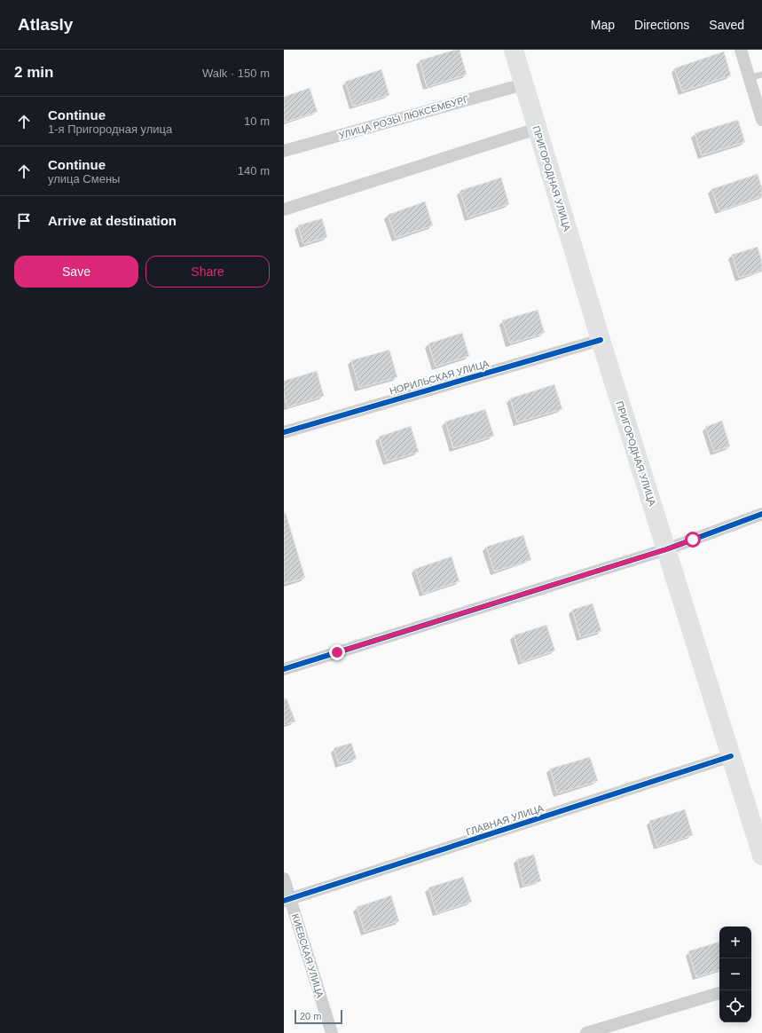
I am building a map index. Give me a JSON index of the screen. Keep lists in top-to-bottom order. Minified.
{"streets":{"highway":["ПРИГОРОДНАЯ УЛИЦА"],"street":["УЛИЦА РОЗЫ ЛЮКСЕМБУРГ","НОРИЛЬСКАЯ УЛИЦА","ГЛАВНАЯ УЛИЦА","КИЕВСКАЯ УЛИЦА"]},"crossings":[["УЛИЦА РОЗЫ ЛЮКСЕМБУРГ","ПРИГОРОДНАЯ УЛИЦА"],["ПРИГОРОДНАЯ УЛИЦА","НОРИЛЬСКАЯ УЛИЦА"],["ПРИГОРОДНАЯ УЛИЦА","ГЛАВНАЯ УЛИЦА"],["ГЛАВНАЯ УЛИЦА","КИЕВСКАЯ УЛИЦА"]],"scale_bar":"20 m","page":{"header":"Atlasly","nav":["Map","Directions","Saved"],"heading":["2 min","Walk · 150 m"],"list":[["Continue","1-я Пригородная улица","10 m"],["Continue","улица Смены","140 m"],"Arrive at destination"],"buttons":["Save","Share"],"map_buttons":["+","−"],"scale":"20 m"}}
